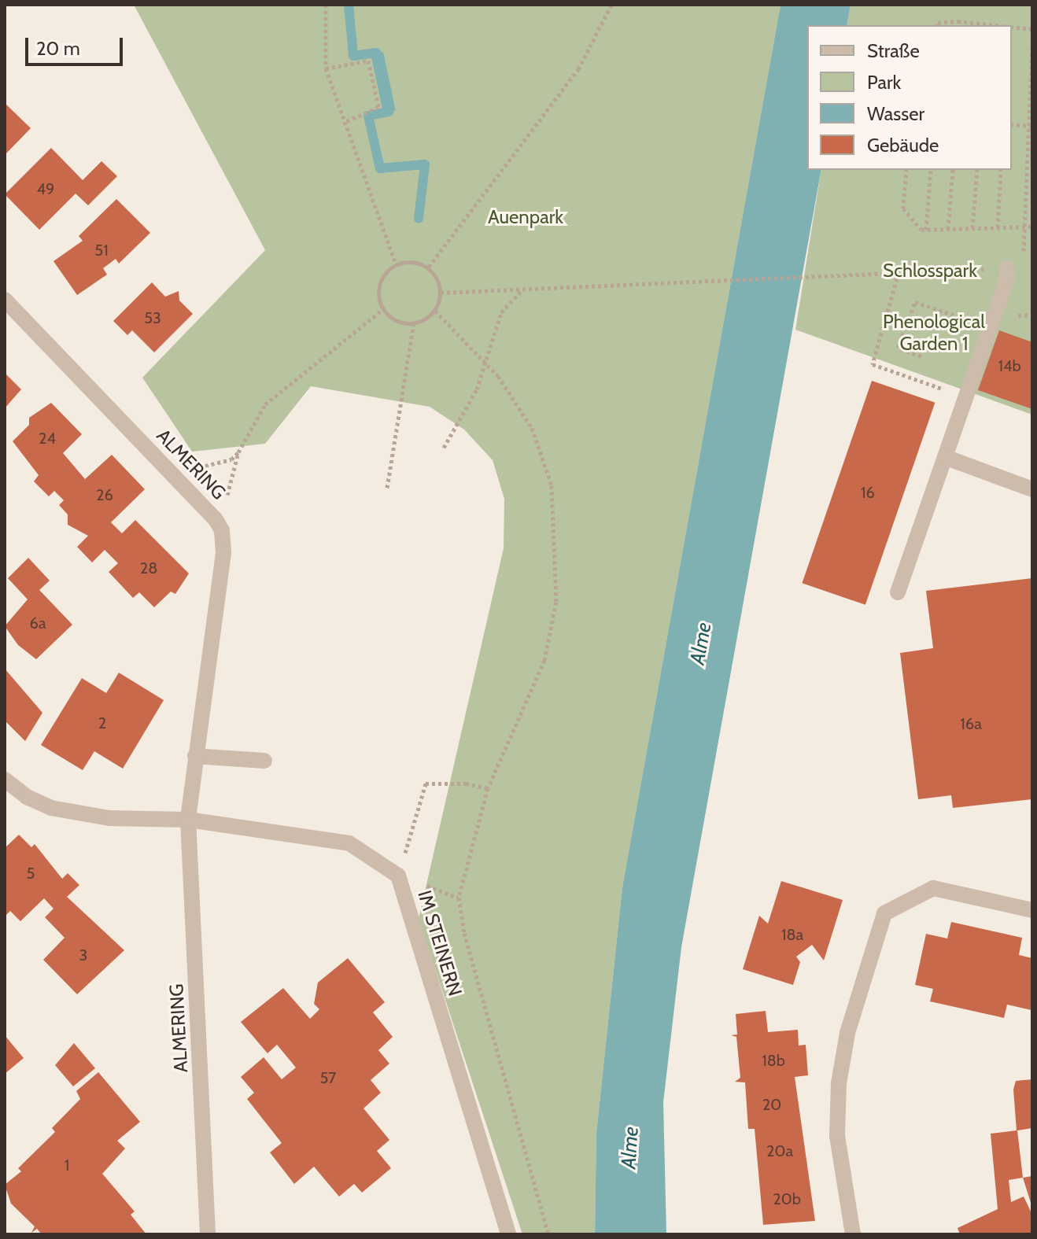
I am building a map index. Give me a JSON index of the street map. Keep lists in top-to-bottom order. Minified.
{"streets":{"street":["ALMERING","IM STEINERN"]},"crossings":[["ALMERING","IM STEINERN"]],"water":["Alme"],"parks":["Auenpark","Schlosspark","Phenological Garden 1"],"house_numbers":["49","51","53","14b","24","16","26","28","6a","2","16a","5","18a","3","18b","57","20","20a","1","20b"],"legend":["Straße","Park","Wasser","Gebäude"],"scale_bar":"20 m"}
